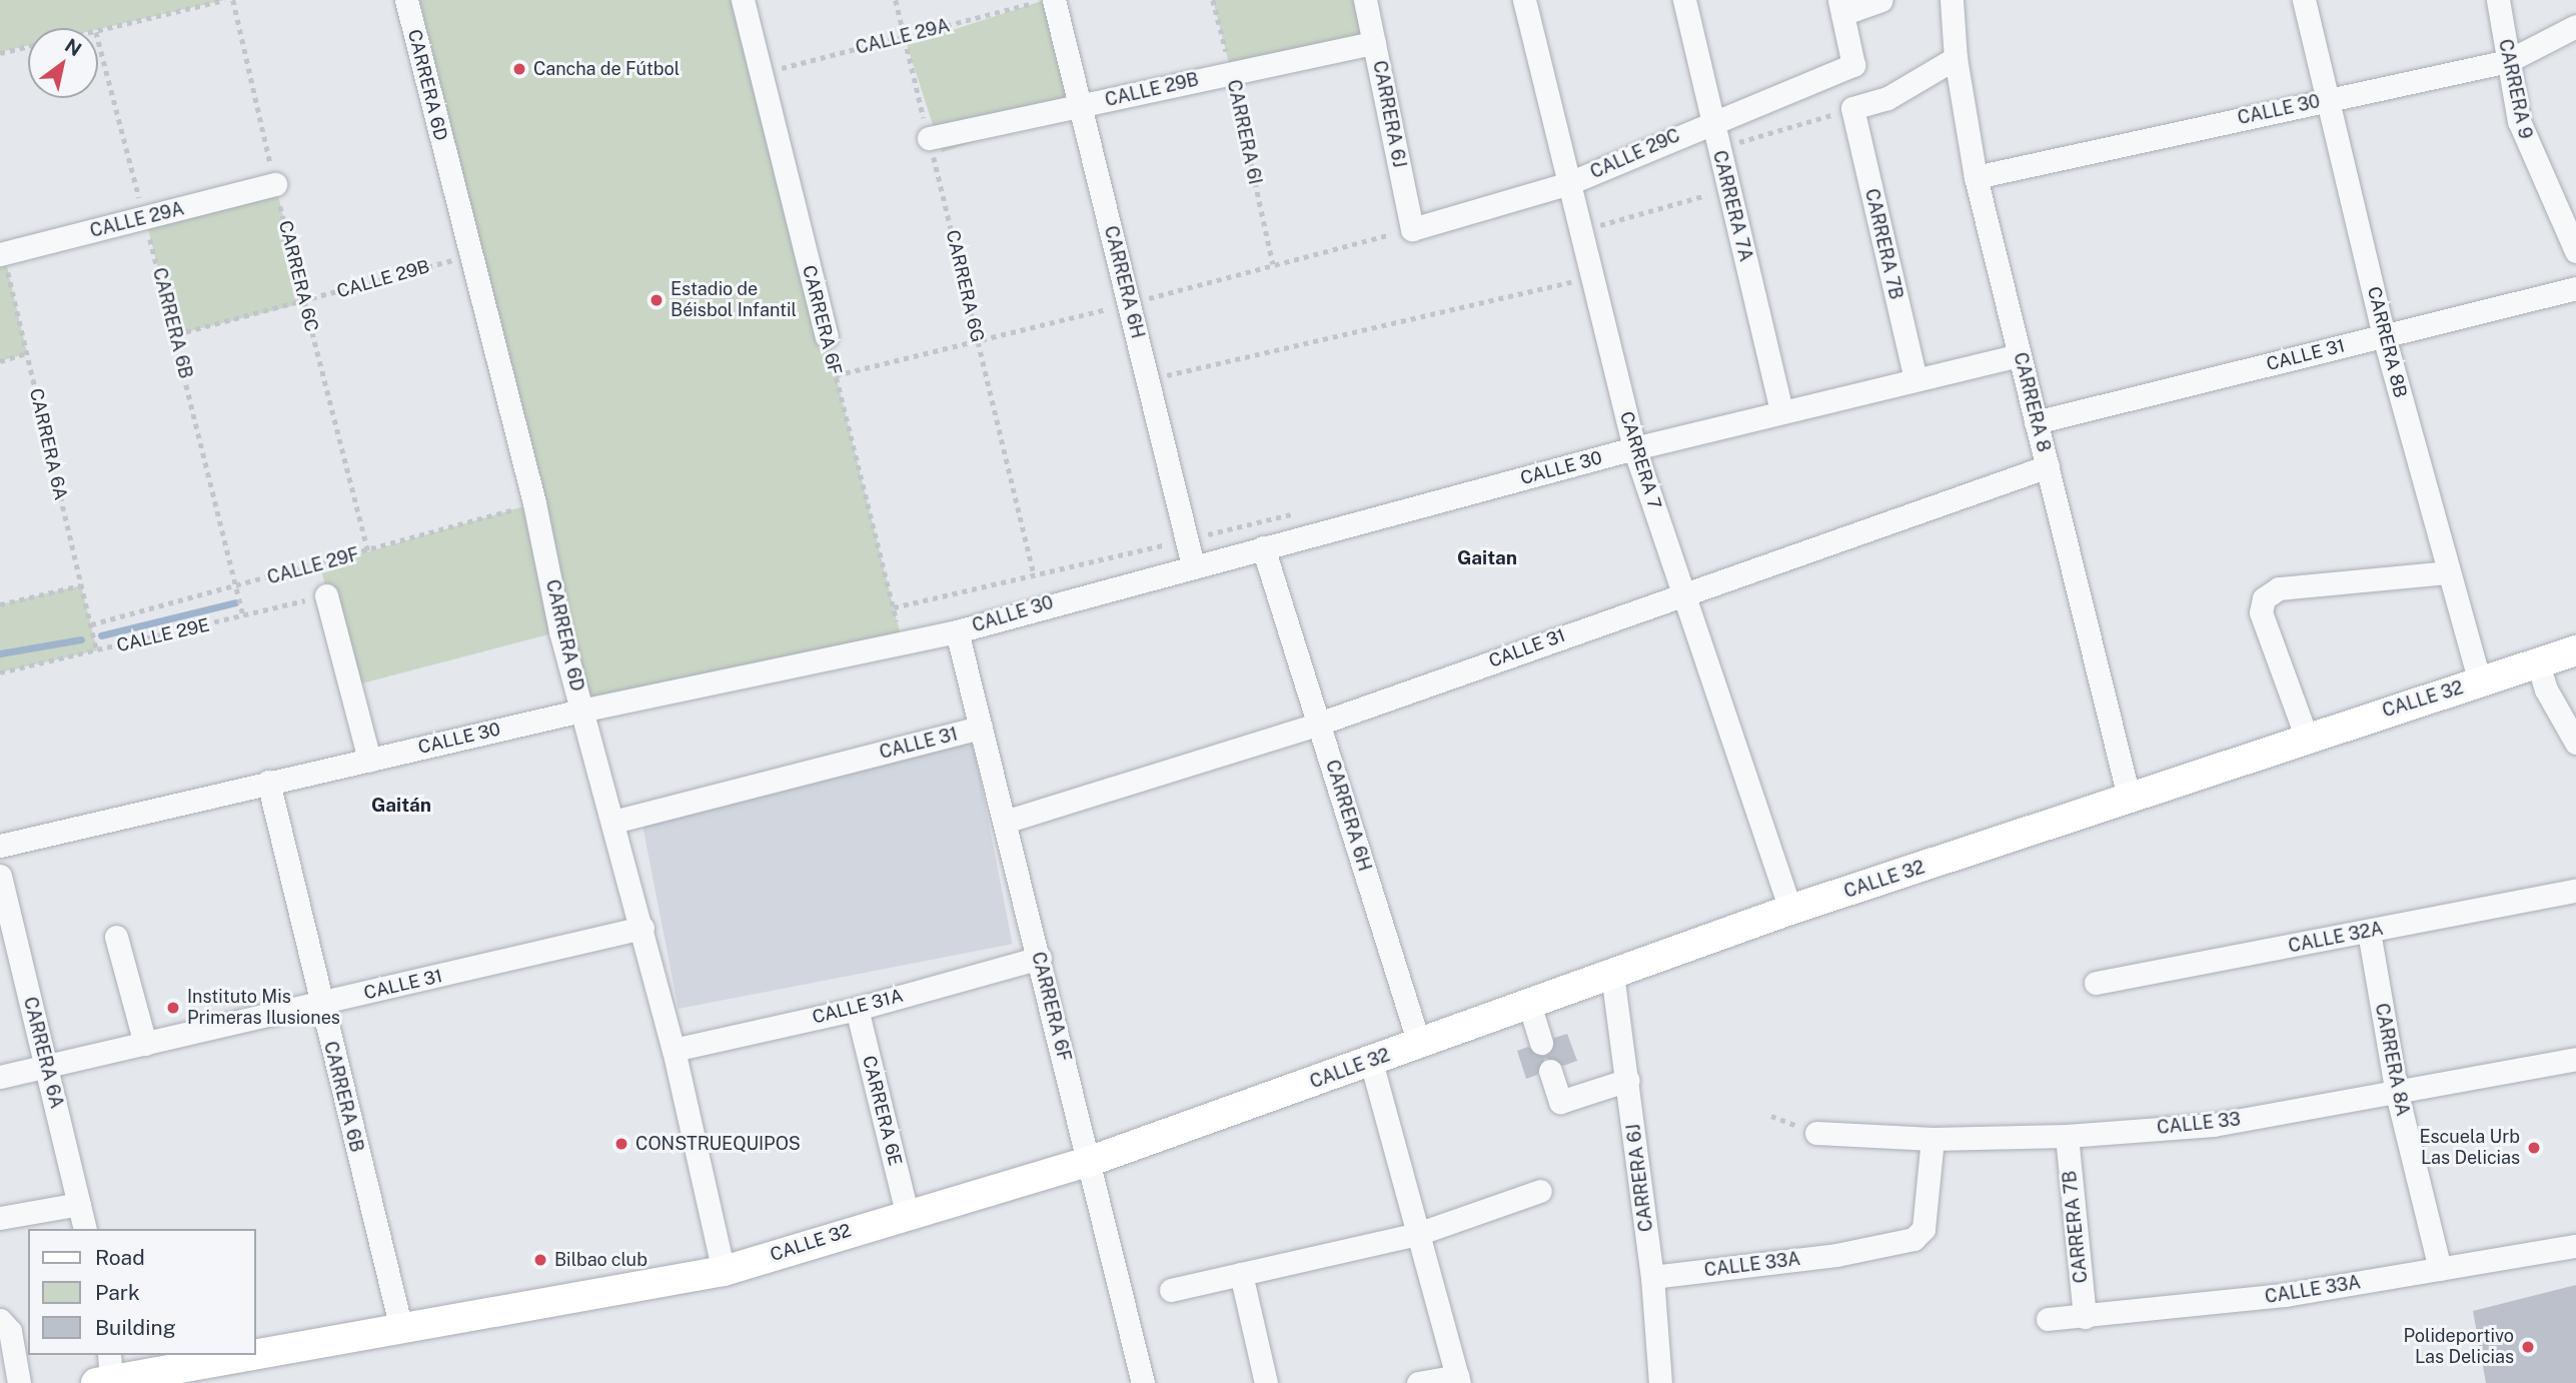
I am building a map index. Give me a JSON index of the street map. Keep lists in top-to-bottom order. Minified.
{"streets":{"main road":["CALLE 32"],"street":["CALLE 29A","CARRERA 6D","CARRERA 9","CALLE 29B","CALLE 30","CARRERA 6J","CALLE 29C","CARRERA 7A","CARRERA 7B","CARRERA 6H","CARRERA 6F","CARRERA 6B","CARRERA 8B","CALLE 31","CARRERA 8","CARRERA 6A","CARRERA 7","CALLE 32A","CALLE 31A","CARRERA 8A","CARRERA 6E","CALLE 33","CALLE 33A"],"path":["CARRERA 6I","CARRERA 6C","CARRERA 6G","CALLE 29F","CALLE 29E"]},"crossings":[["CALLE 29A","CARRERA 6C"],["CALLE 29A","CARRERA 6G"],["CALLE 29A","CARRERA 6F"],["CALLE 29A","CARRERA 6B"],["CALLE 29A","CARRERA 6A"],["CARRERA 6D","CALLE 29B"],["CARRERA 6D","CALLE 30"],["CARRERA 6D","CALLE 31"],["CARRERA 6D","CALLE 29F"],["CARRERA 6D","CALLE 32"],["CARRERA 6D","CALLE 31A"],["CARRERA 9","CALLE 30"],["CALLE 29B","CARRERA 6J"],["CALLE 29B","CARRERA 6I"],["CALLE 29B","CARRERA 6C"],["CALLE 29B","CARRERA 6H"],["CALLE 29B","CARRERA 6G"],["CALLE 29B","CARRERA 6B"],["CALLE 30","CARRERA 7A"],["CALLE 30","CARRERA 7B"],["CALLE 30","CARRERA 6H"],["CALLE 30","CARRERA 6F"],["CALLE 30","CARRERA 6B"],["CALLE 30","CARRERA 8B"],["CALLE 30","CARRERA 8"],["CALLE 30","CARRERA 7"],["CARRERA 6J","CALLE 29C"],["CARRERA 6J","CALLE 32"],["CARRERA 6J","CALLE 33A"],["CALLE 29C","CARRERA 7A"],["CALLE 29C","CARRERA 7"],["CARRERA 7B","CALLE 33"],["CARRERA 7B","CALLE 33A"],["CARRERA 6C","CALLE 29F"],["CARRERA 6H","CALLE 31"],["CARRERA 6H","CALLE 32"],["CARRERA 6F","CALLE 31"],["CARRERA 6F","CALLE 32"],["CARRERA 6F","CALLE 31A"],["CARRERA 6B","CALLE 31"],["CARRERA 6B","CALLE 29F"],["CARRERA 6B","CALLE 29E"],["CARRERA 6B","CALLE 32"],["CARRERA 8B","CALLE 31"],["CARRERA 8B","CALLE 32"],["CALLE 31","CARRERA 8"],["CALLE 31","CARRERA 6A"],["CALLE 31","CARRERA 7"],["CARRERA 8","CALLE 32"],["CARRERA 6A","CALLE 29F"],["CARRERA 6A","CALLE 29E"],["CARRERA 7","CALLE 32"],["CALLE 32","CARRERA 6E"],["CALLE 32A","CARRERA 8A"],["CALLE 31A","CARRERA 6E"],["CARRERA 8A","CALLE 33"],["CARRERA 8A","CALLE 33A"],["CALLE 33","CALLE 33A"]],"districts":["Gaitan","Gaitán"],"places":["Cancha de Fútbol","Estadio de Béisbol Infantil","Instituto Mis Primeras Ilusiones","CONSTRUEQUIPOS","Escuela Urb Las Delicias","Bilbao club","Polideportivo Las Delicias"],"legend":["Road","Park","Building"],"north":"top right"}
